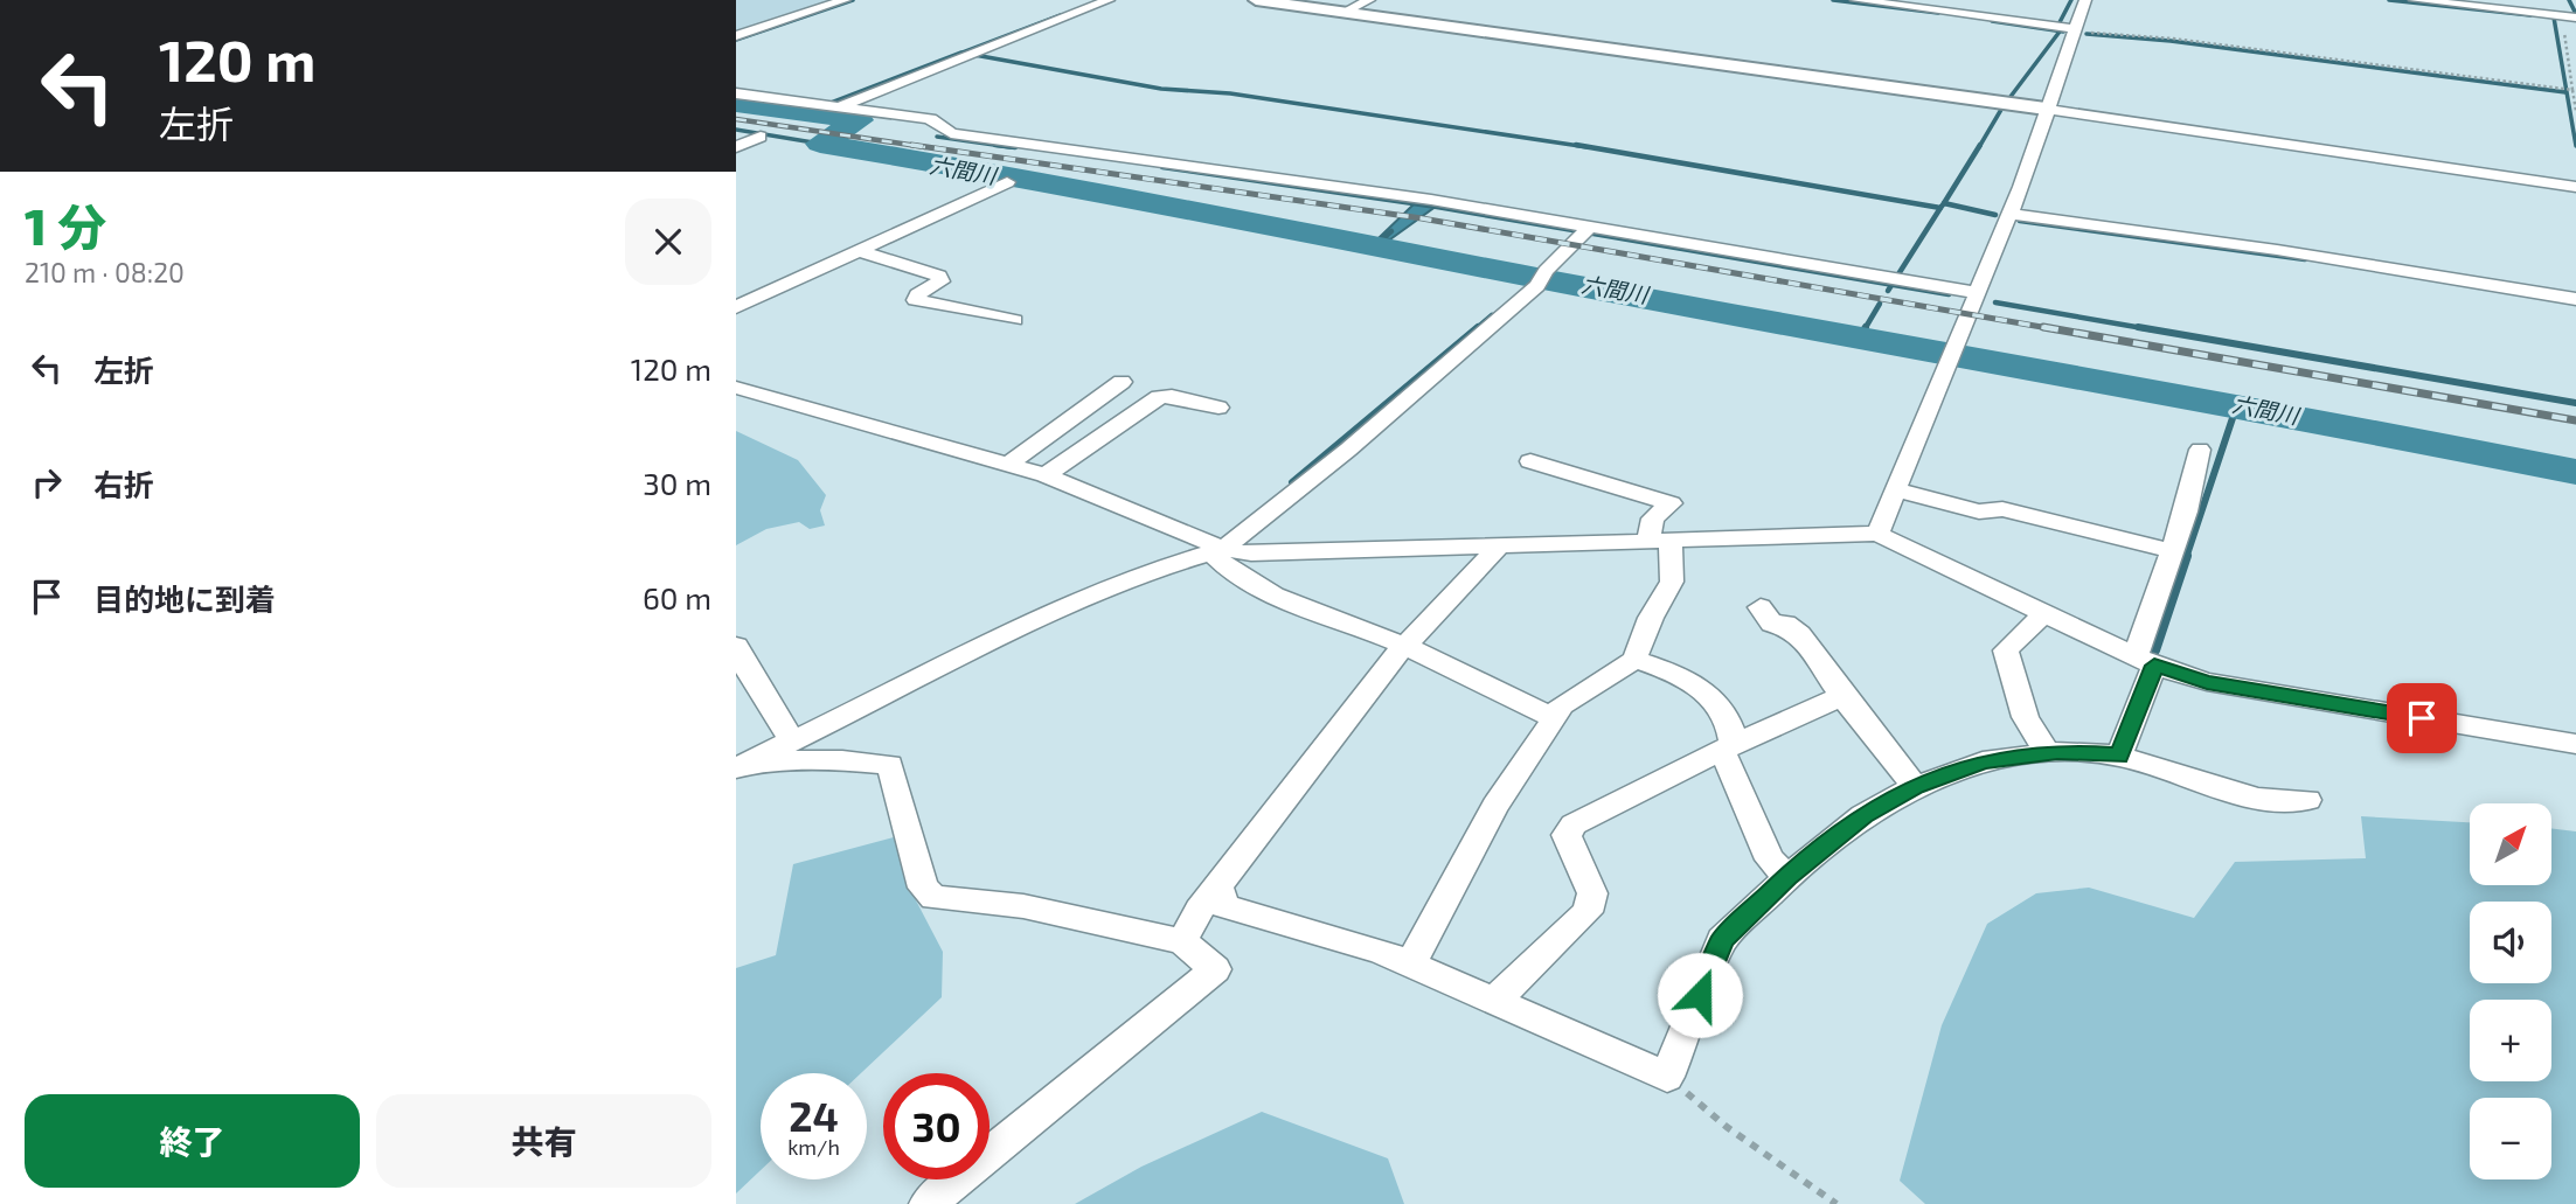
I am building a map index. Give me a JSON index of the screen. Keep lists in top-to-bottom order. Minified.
{"water":["六間川"],"north":"top right","page":{"turn":["120 m","左折"],"heading":["1 分","210 m · 08:20"],"list":[{"name":"左折","value":"120 m"},{"name":"右折","value":"30 m"},{"name":"目的地に到着","value":"60 m"}],"map_buttons":["+","−"],"speed":"24 km/h","limit":"30","buttons":["終了","共有"]}}
